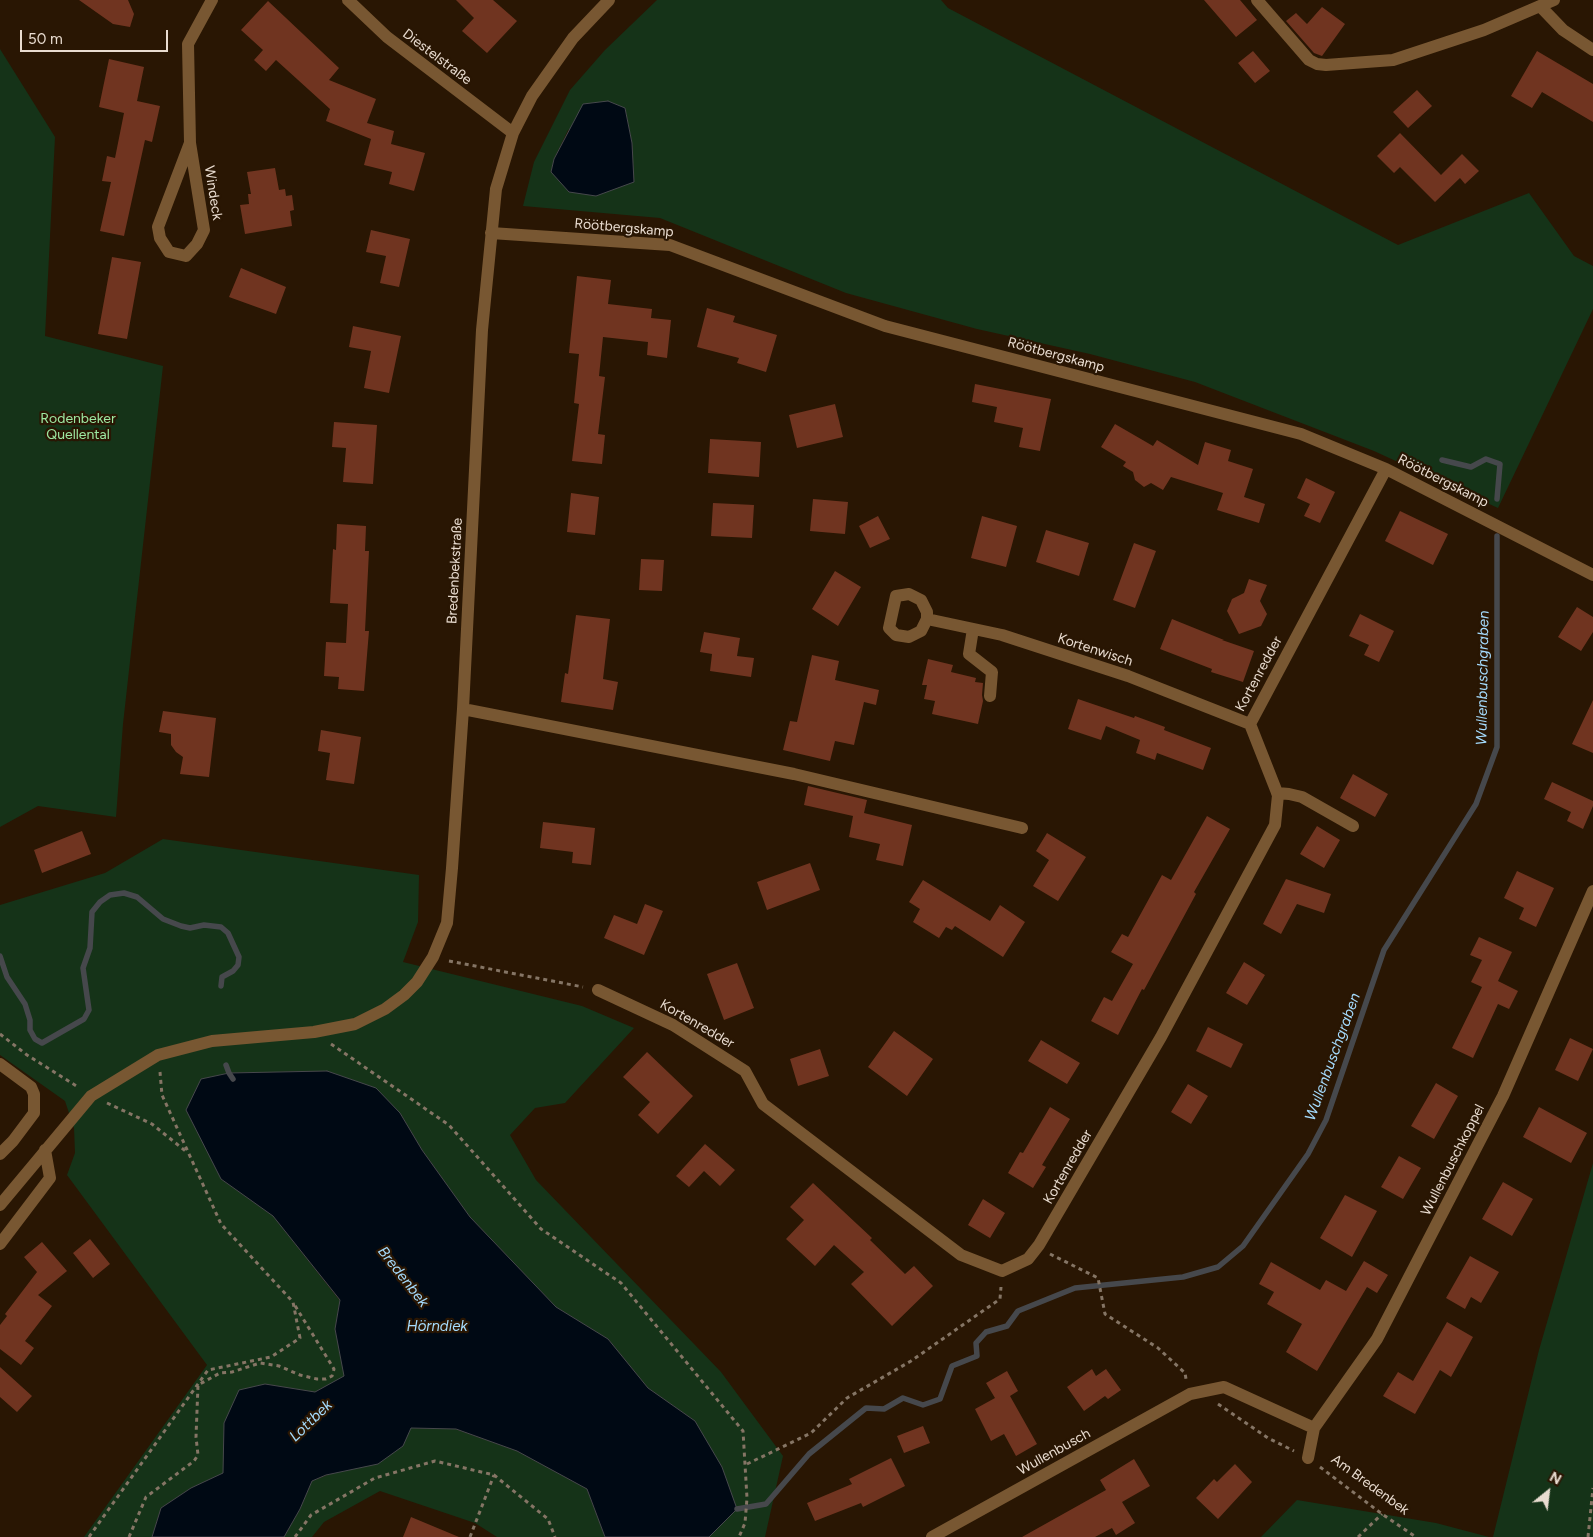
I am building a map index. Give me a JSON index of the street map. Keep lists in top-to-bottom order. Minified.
{"streets":{"street":["Diestelstraße","Windeck","Röötbergskamp","Bredenbekstraße","Kortenwisch","Kortenredder","Wullenbuschkoppel","Wullenbusch"],"path":["Am Bredenbek"]},"crossings":[["Diestelstraße","Bredenbekstraße"],["Röötbergskamp","Bredenbekstraße"],["Röötbergskamp","Kortenredder"],["Kortenwisch","Kortenredder"],["Wullenbusch","Am Bredenbek"]],"water":["Wullenbuschgraben","Bredenbek","Hörndiek","Lottbek"],"parks":["Rodenbeker Quellental"],"scale_bar":"50 m","north":"top right"}
